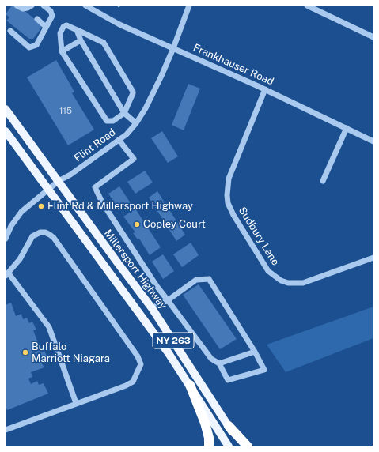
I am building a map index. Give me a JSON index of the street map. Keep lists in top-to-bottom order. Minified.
{"streets":{"main road":["Millersport Highway","NY 263"],"street":["Frankhauser Road","Flint Road","Sudbury Lane"]},"crossings":[["Frankhauser Road","Flint Road"],["Frankhauser Road","Sudbury Lane"],["Flint Road","Millersport Highway"],["Flint Road","NY 263"]],"places":["Flint Rd & Millersport Highway","Copley Court","Buffalo Marriott Niagara"],"house_numbers":["115"]}
